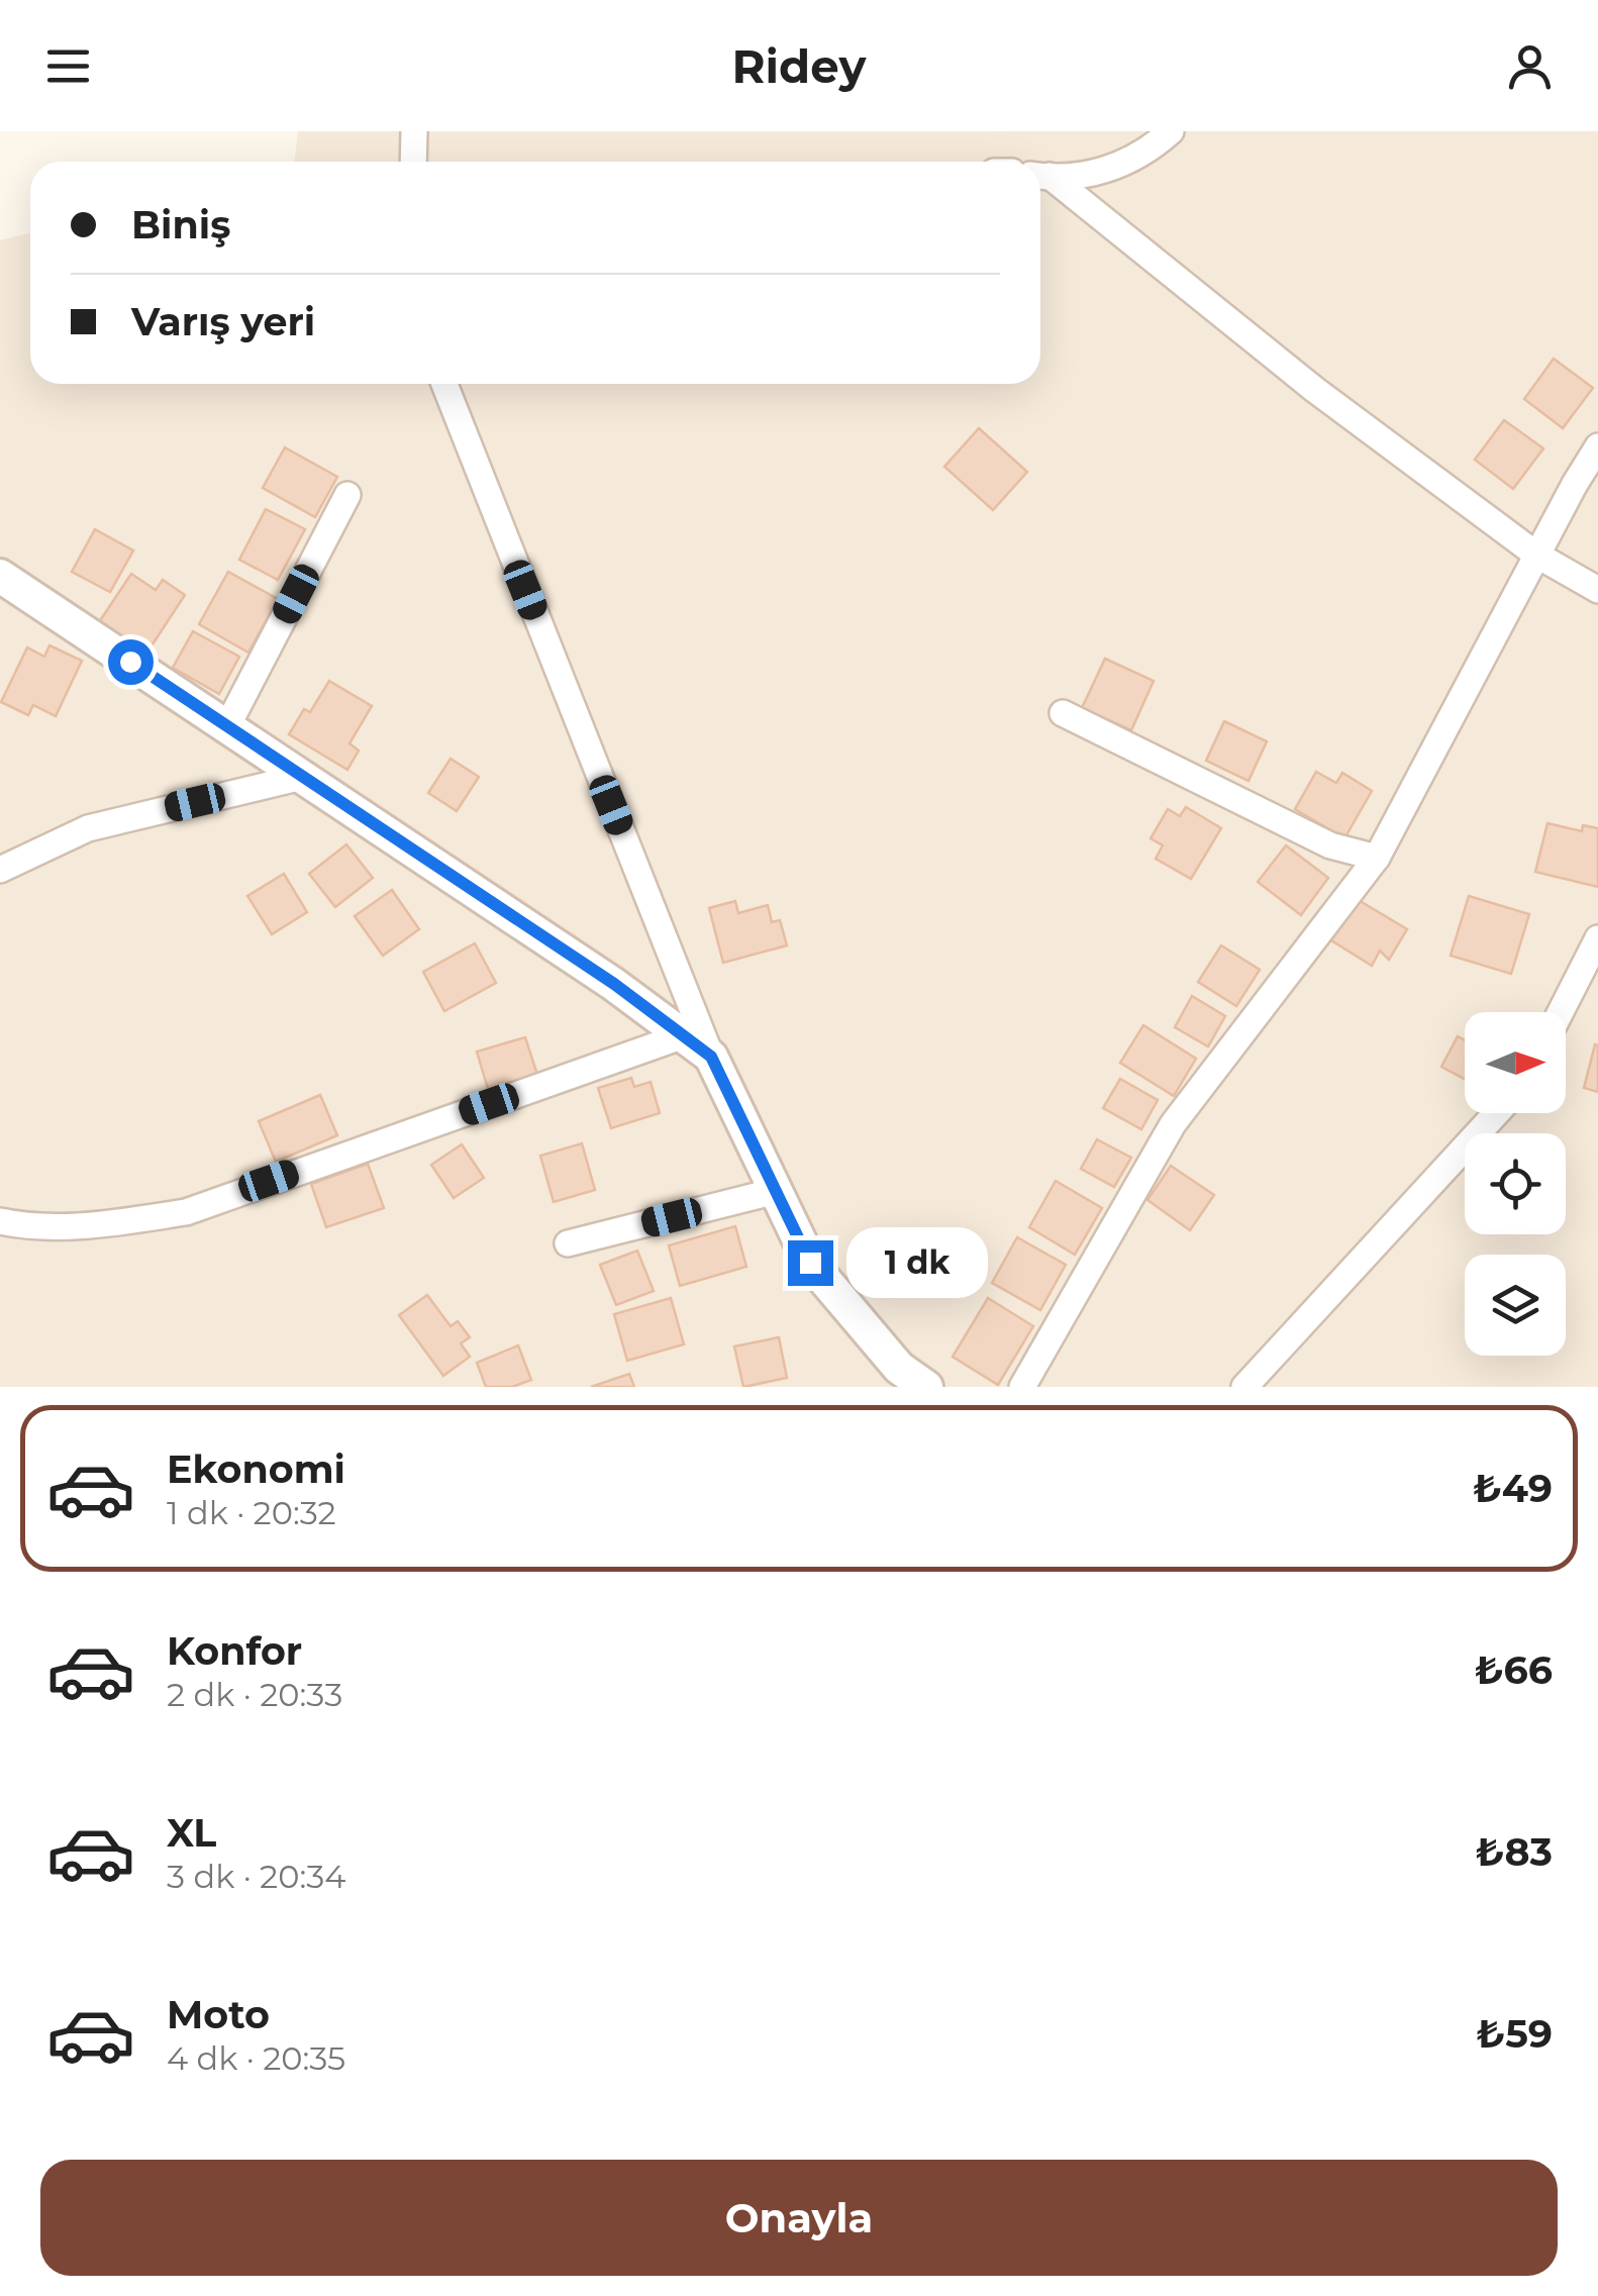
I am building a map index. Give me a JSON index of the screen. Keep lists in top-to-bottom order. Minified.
{"north":"right","page":{"header":"Ridey","banner":["Biniş","Varış yeri"],"bubble":"1 dk","list":[{"name":"Ekonomi","note":"1 dk · 20:32","value":"₺49"},{"name":"Konfor","note":"2 dk · 20:33","value":"₺66"},{"name":"XL","note":"3 dk · 20:34","value":"₺83"},{"name":"Moto","note":"4 dk · 20:35","value":"₺59"}],"buttons":"Onayla"}}
